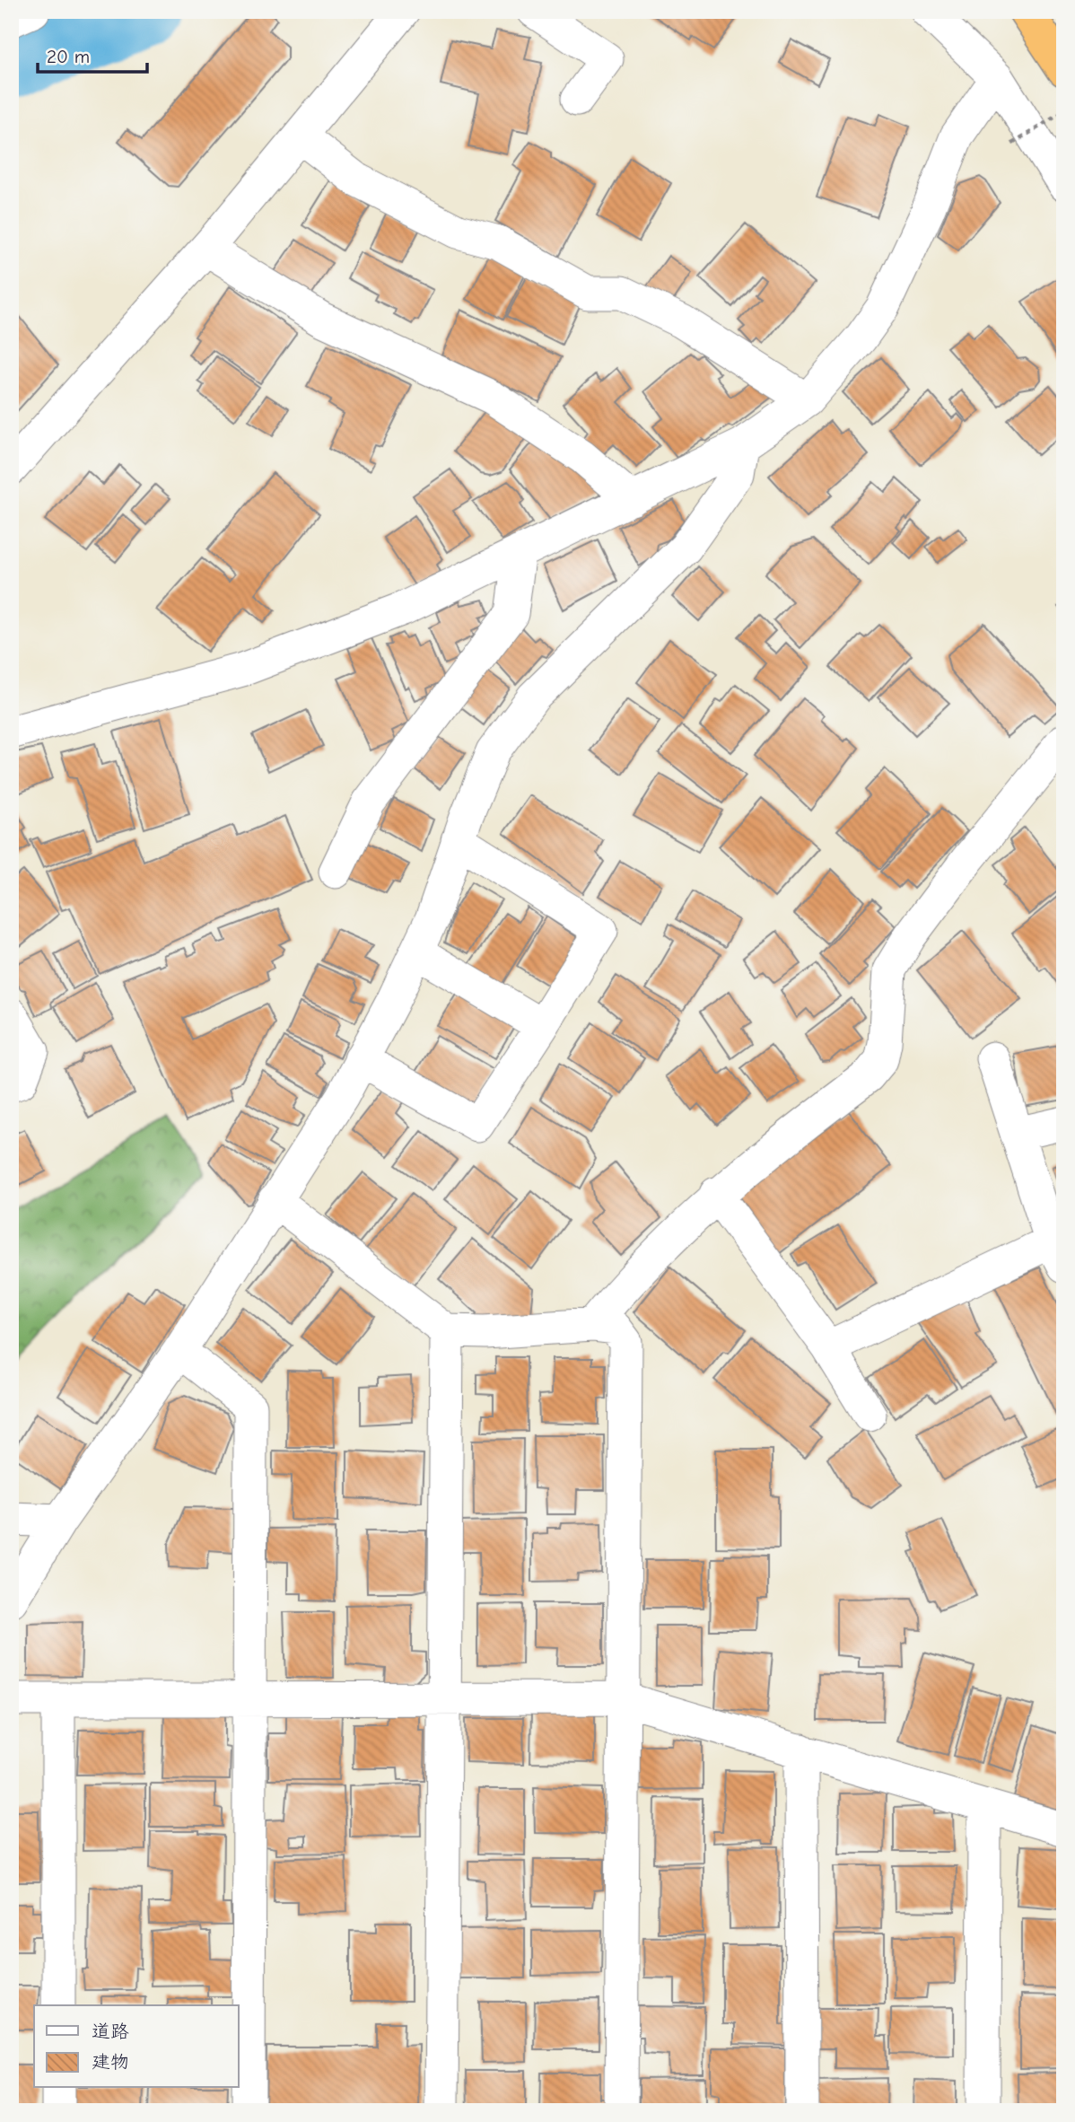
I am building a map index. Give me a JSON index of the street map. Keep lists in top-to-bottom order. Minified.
{"legend":["道路","建物"],"scale_bar":"20 m"}
